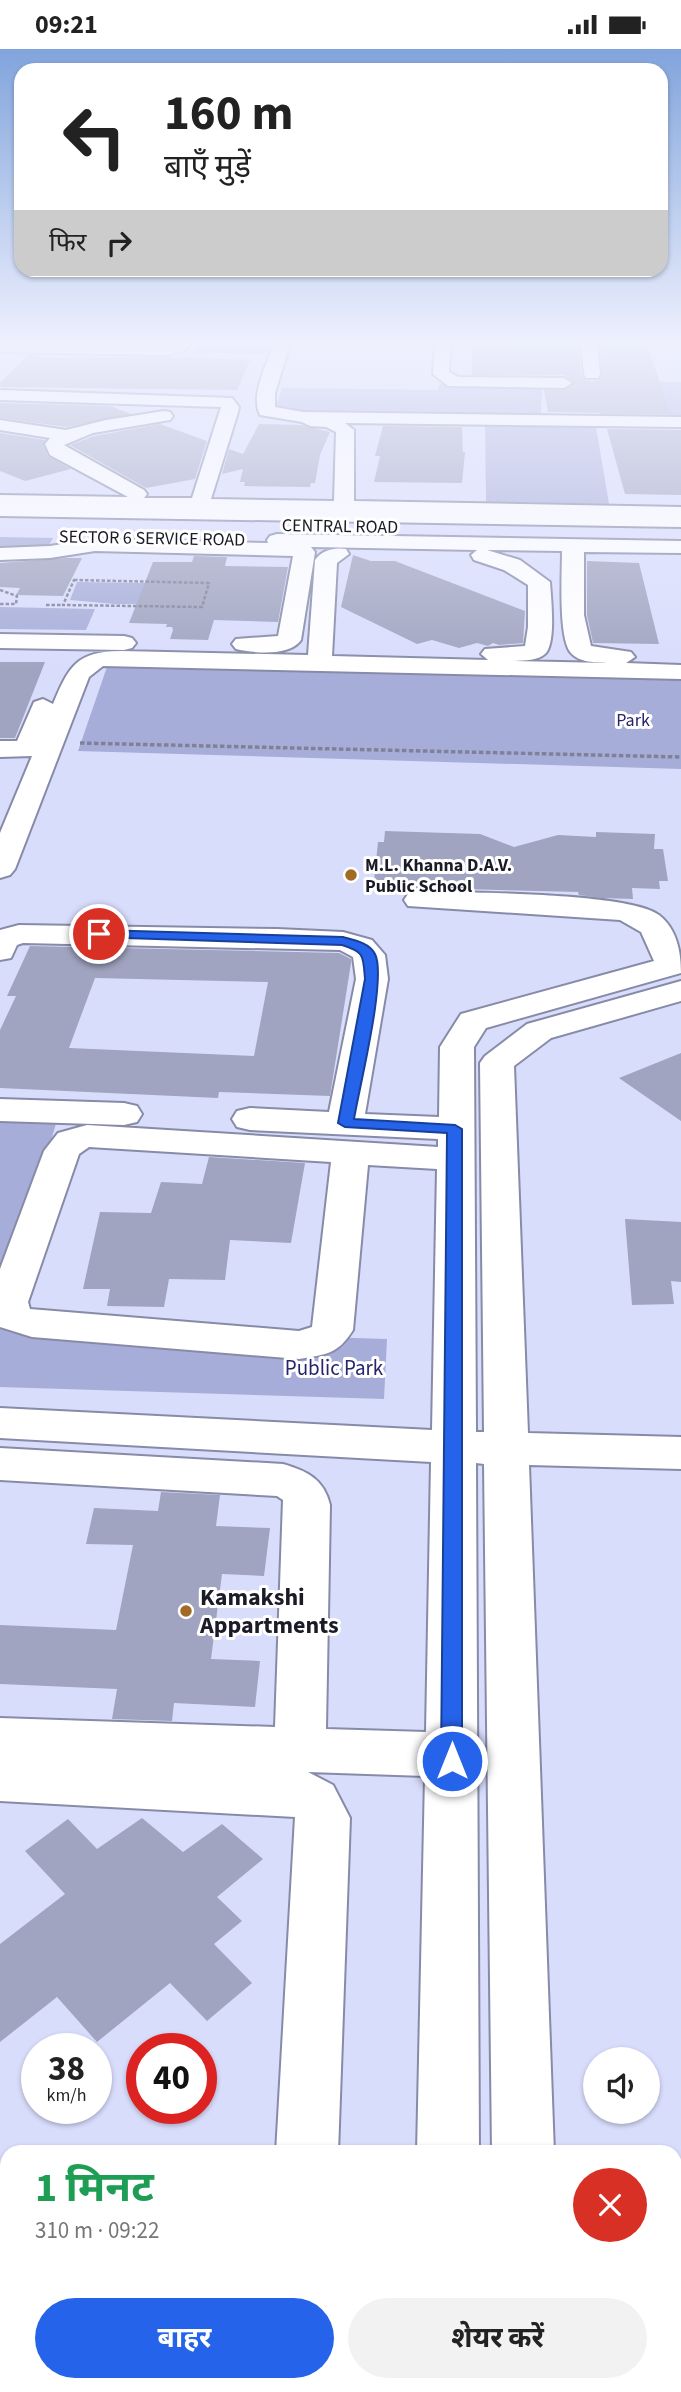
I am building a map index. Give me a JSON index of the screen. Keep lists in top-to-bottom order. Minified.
{"streets":{"street":["CENTRAL ROAD","SECTOR 6 SERVICE ROAD"]},"crossings":[["CENTRAL ROAD","SECTOR 6 SERVICE ROAD"]],"parks":["Park","Public Park"],"places":["M.L. Khanna D.A.V. Public School","Kamakshi Appartments"],"page":{"status":"09:21","turn":["160 m","बाएँ मुड़ें"],"then":"फिर","speed":"38 km/h","limit":"40","heading":["1 मिनट","310 m · 09:22"],"buttons":["बाहर","शेयर करें"]}}
